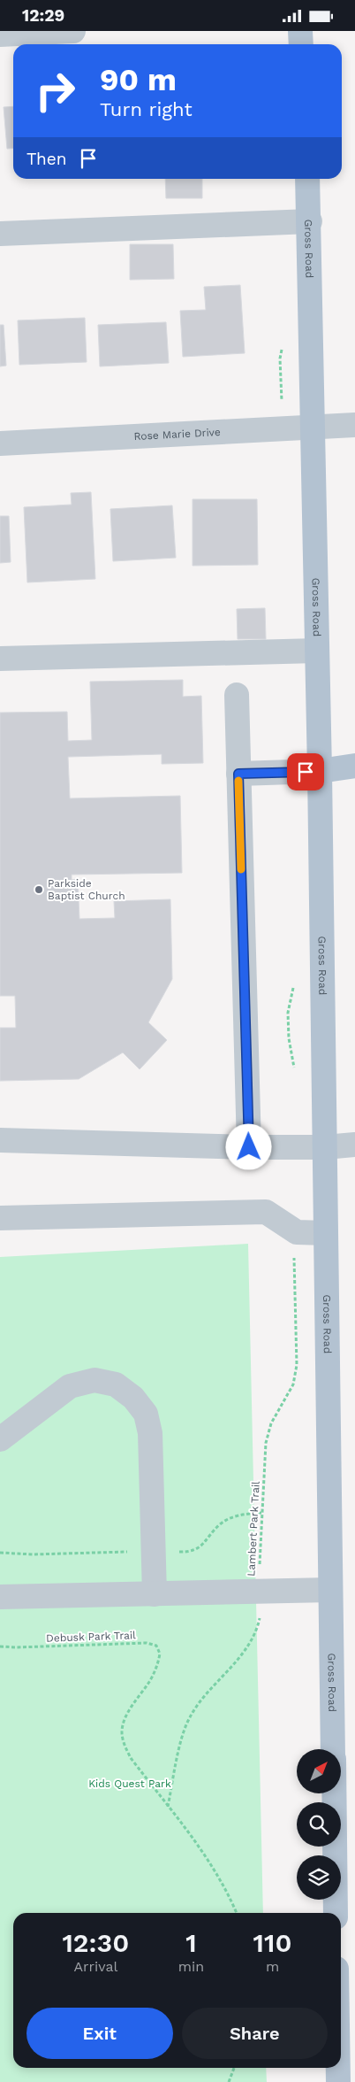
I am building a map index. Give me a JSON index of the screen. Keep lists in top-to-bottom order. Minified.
{"streets":{"main road":["Gross Road"],"street":["Rose Marie Drive"],"path":["Lambert Park Trail","Debusk Park Trail"]},"crossings":[["Gross Road","Rose Marie Drive"],["Lambert Park Trail","Debusk Park Trail"]],"parks":["Kids Quest Park"],"places":["Parkside Baptist Church"],"north":"top right","page":{"status":"12:29","turn":["90 m","Turn right"],"then":"Then","eta":["12:30","Arrival","1","min","110","m"],"buttons":["Exit","Share"]}}
